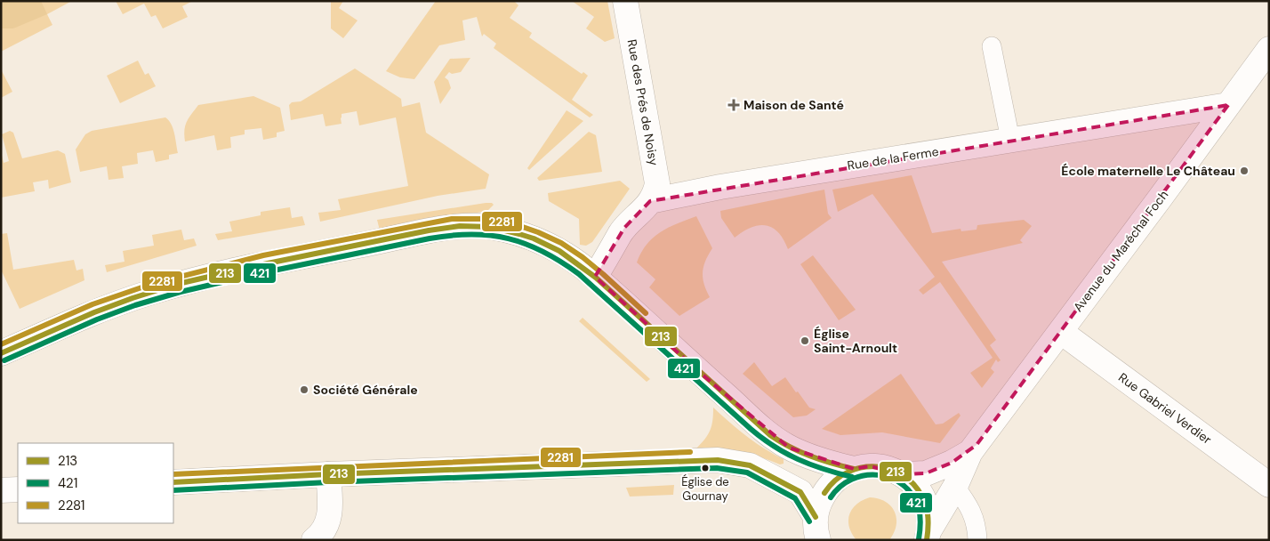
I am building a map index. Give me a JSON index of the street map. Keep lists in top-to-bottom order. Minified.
{"streets":{"street":["Rue des Prés de Noisy","Rue de la Ferme","Avenue du Maréchal Foch","Rue Gabriel Verdier"]},"crossings":[["Rue des Prés de Noisy","Rue de la Ferme"],["Rue de la Ferme","Avenue du Maréchal Foch"],["Avenue du Maréchal Foch","Rue Gabriel Verdier"]],"places":{"health":["Maison de Santé"],"other":["École maternelle Le Château","Église Saint-Arnoult","Société Générale","Église de Gournay"]},"lines":["transit line 2281","transit line 213","transit line 421"],"legend":["213","421","2281"]}
